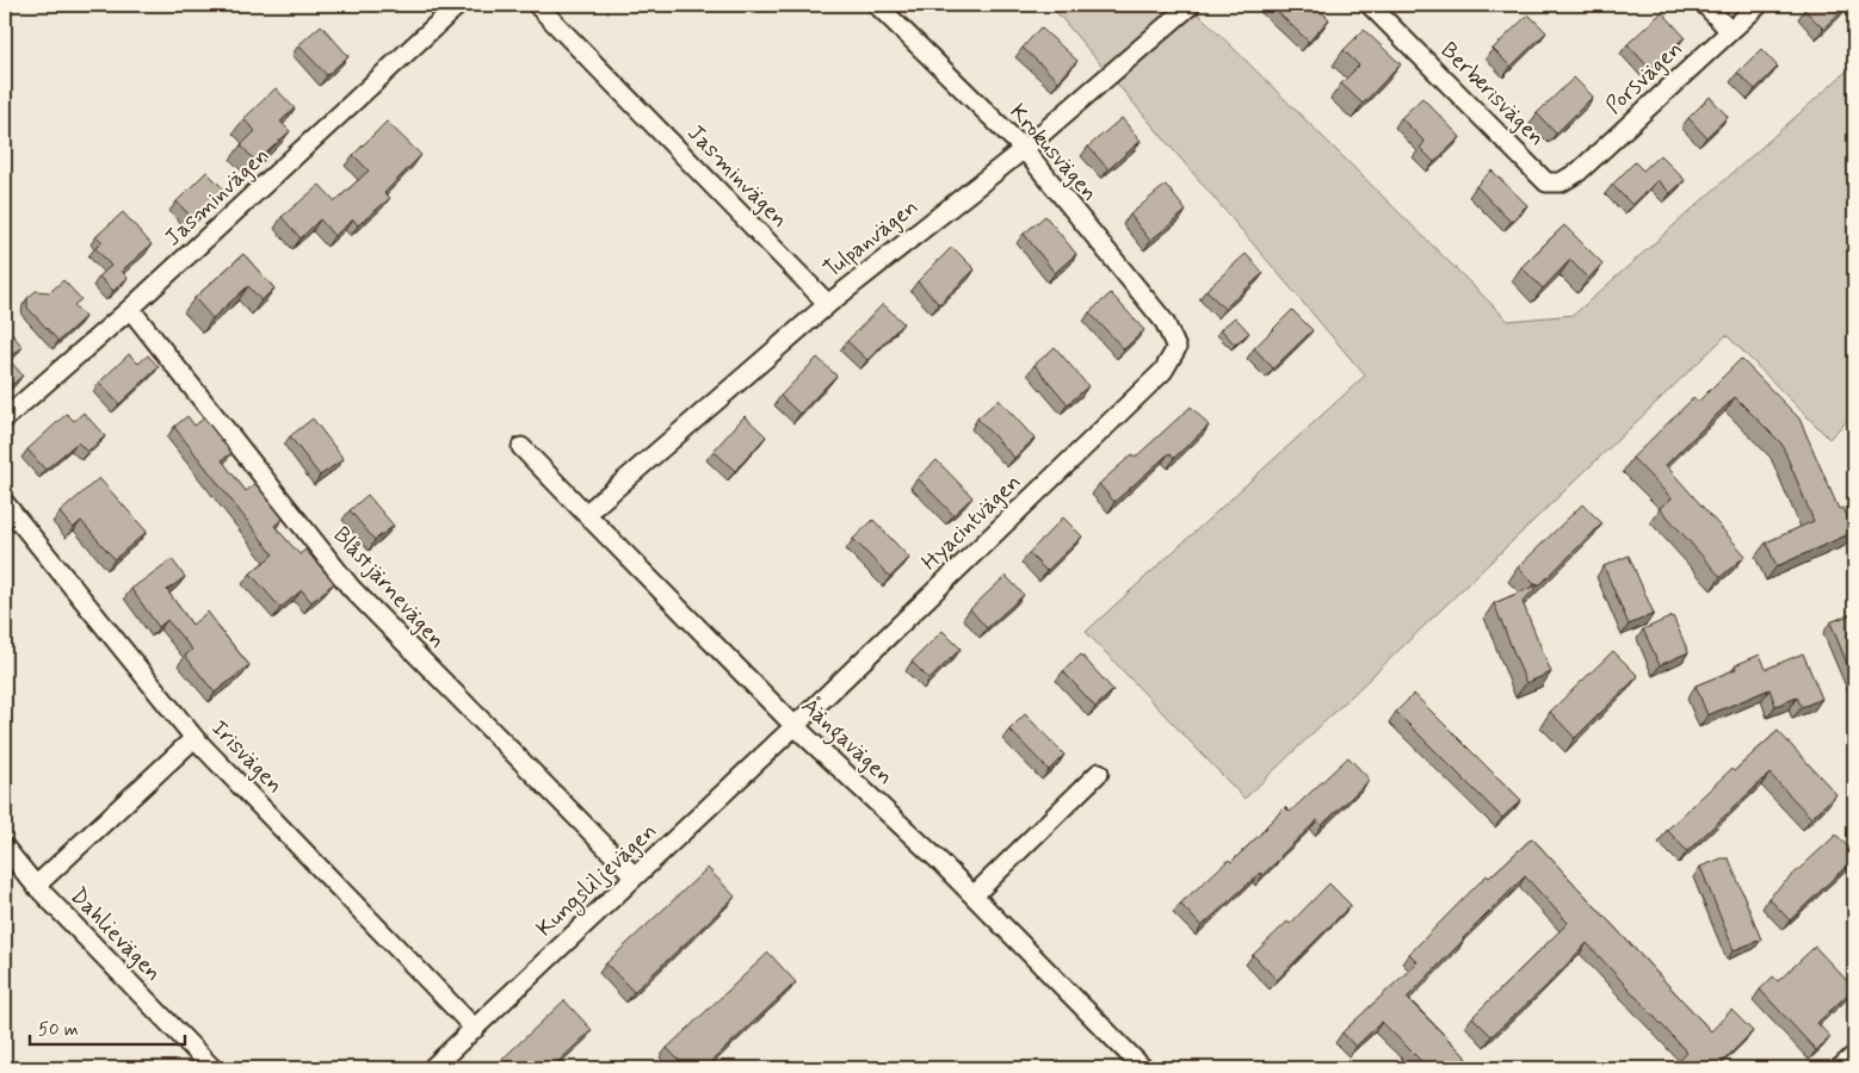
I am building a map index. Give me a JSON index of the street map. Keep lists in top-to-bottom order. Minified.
{"streets":{"street":["Porsvägen","Berberisvägen","Krokusvägen","Jasminvägen","Tulpanvägen","Hyacintvägen","Blåstjärnevägen","Åängavägen","Irisvägen","Kungsliljevägen","Dahlievägen"]},"crossings":[["Porsvägen","Berberisvägen"],["Krokusvägen","Tulpanvägen"],["Krokusvägen","Hyacintvägen"],["Jasminvägen","Tulpanvägen"],["Jasminvägen","Blåstjärnevägen"],["Tulpanvägen","Åängavägen"],["Hyacintvägen","Åängavägen"],["Hyacintvägen","Kungsliljevägen"],["Blåstjärnevägen","Kungsliljevägen"],["Åängavägen","Kungsliljevägen"],["Irisvägen","Kungsliljevägen"],["Irisvägen","Dahlievägen"]],"scale_bar":"50 m"}
